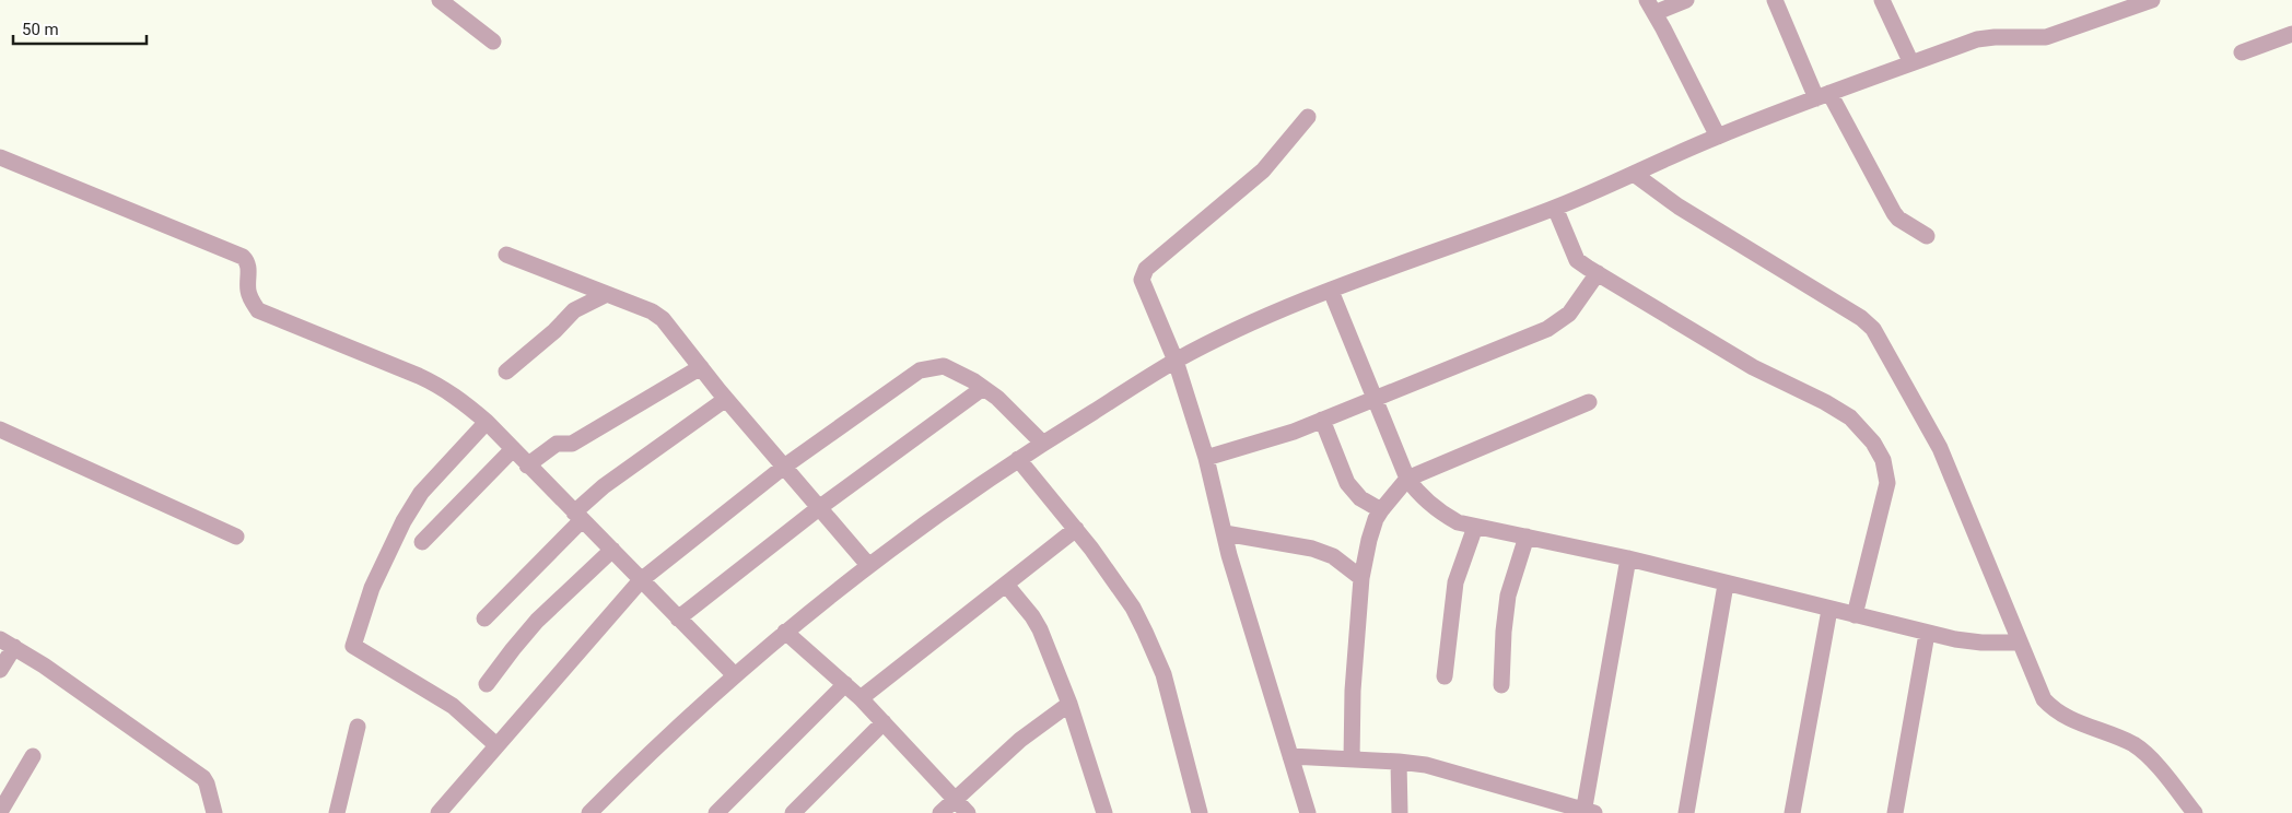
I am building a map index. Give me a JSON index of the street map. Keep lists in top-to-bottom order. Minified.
{"scale_bar":"50 m"}
